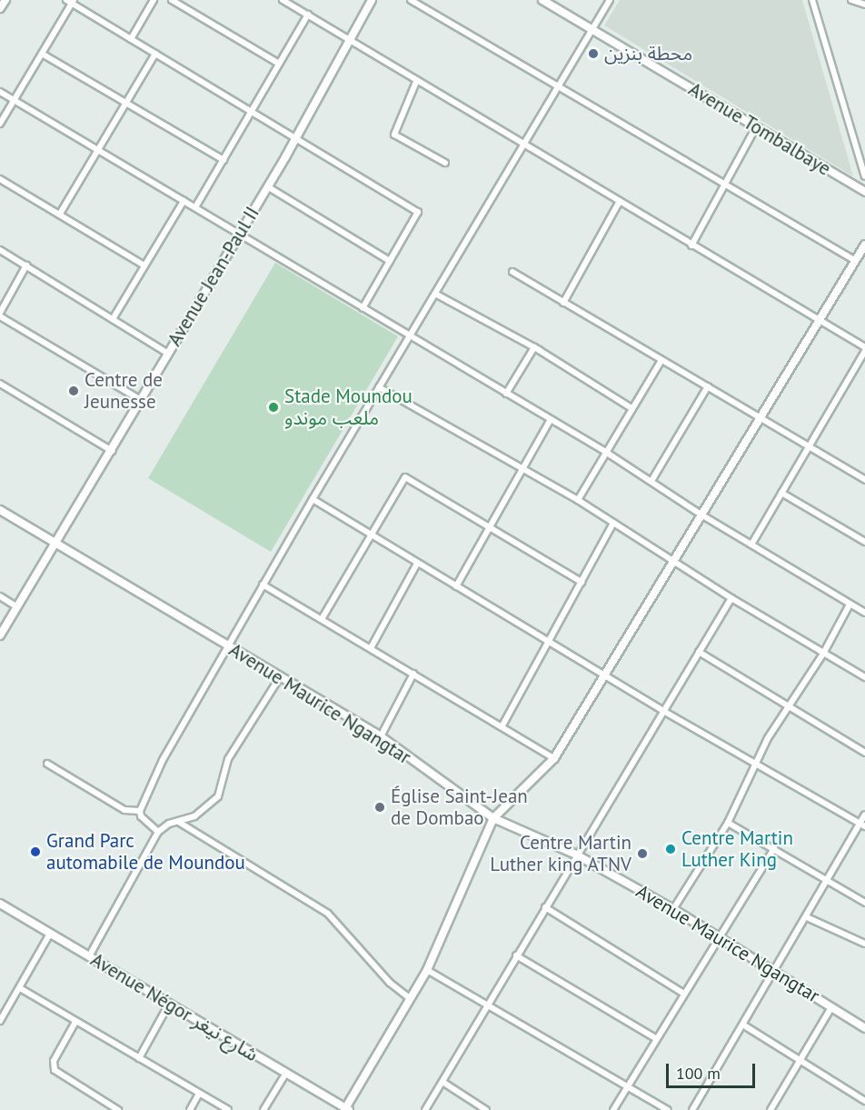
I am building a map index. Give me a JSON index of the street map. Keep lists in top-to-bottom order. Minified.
{"streets":{"main road":["Avenue Tombalbaye","Avenue Négor شارع نيغر"],"street":["Avenue Jean-Paul II","Avenue Maurice Ngangtar"]},"crossings":[["Avenue Jean-Paul II","Avenue Maurice Ngangtar"]],"places":["محطة بنزين","Centre de Jeunesse","Stade Moundou ملعب موندو","Église Saint-Jean de Dombao","Centre Martin Luther King","Grand Parc automabile de Moundou","Centre Martin Luther king ATNV"],"scale_bar":"100 m"}
